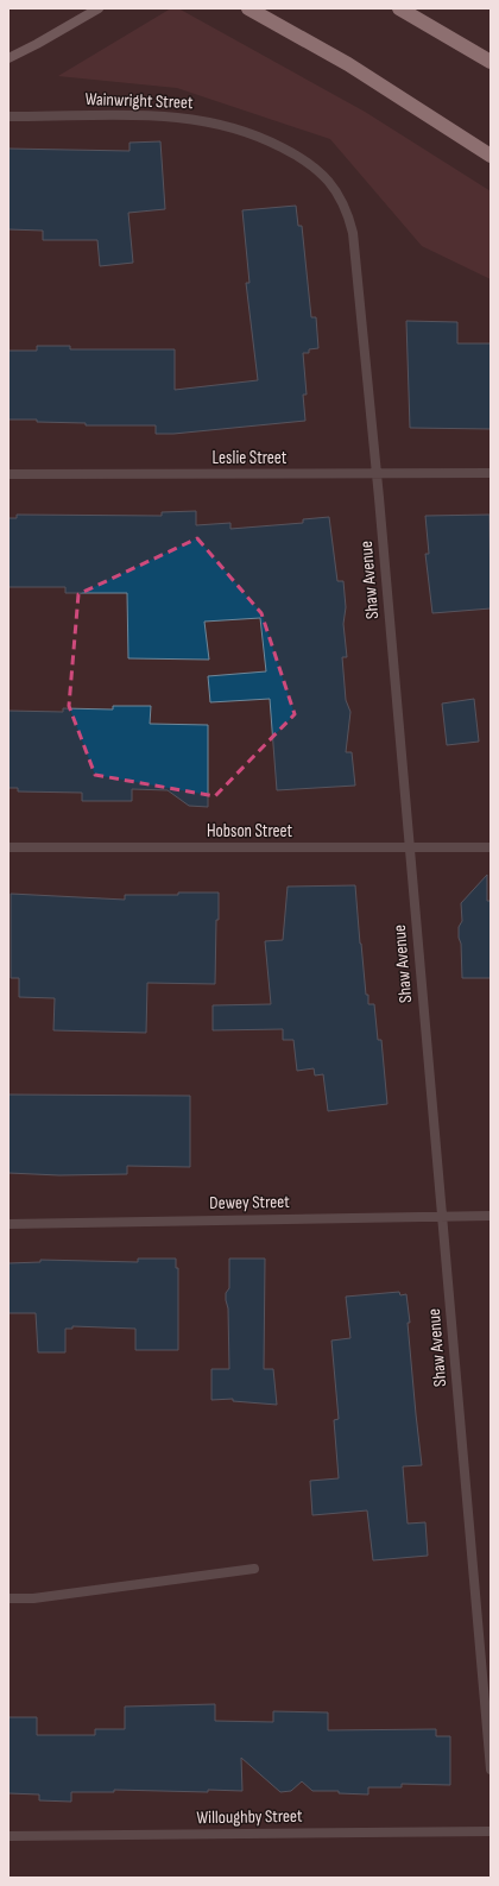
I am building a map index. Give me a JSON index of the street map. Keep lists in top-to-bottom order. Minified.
{"streets":{"street":["Wainwright Street","Leslie Street","Shaw Avenue","Hobson Street","Dewey Street","Willoughby Street"]},"crossings":[["Wainwright Street","Shaw Avenue"],["Leslie Street","Shaw Avenue"],["Shaw Avenue","Hobson Street"],["Shaw Avenue","Dewey Street"]]}
